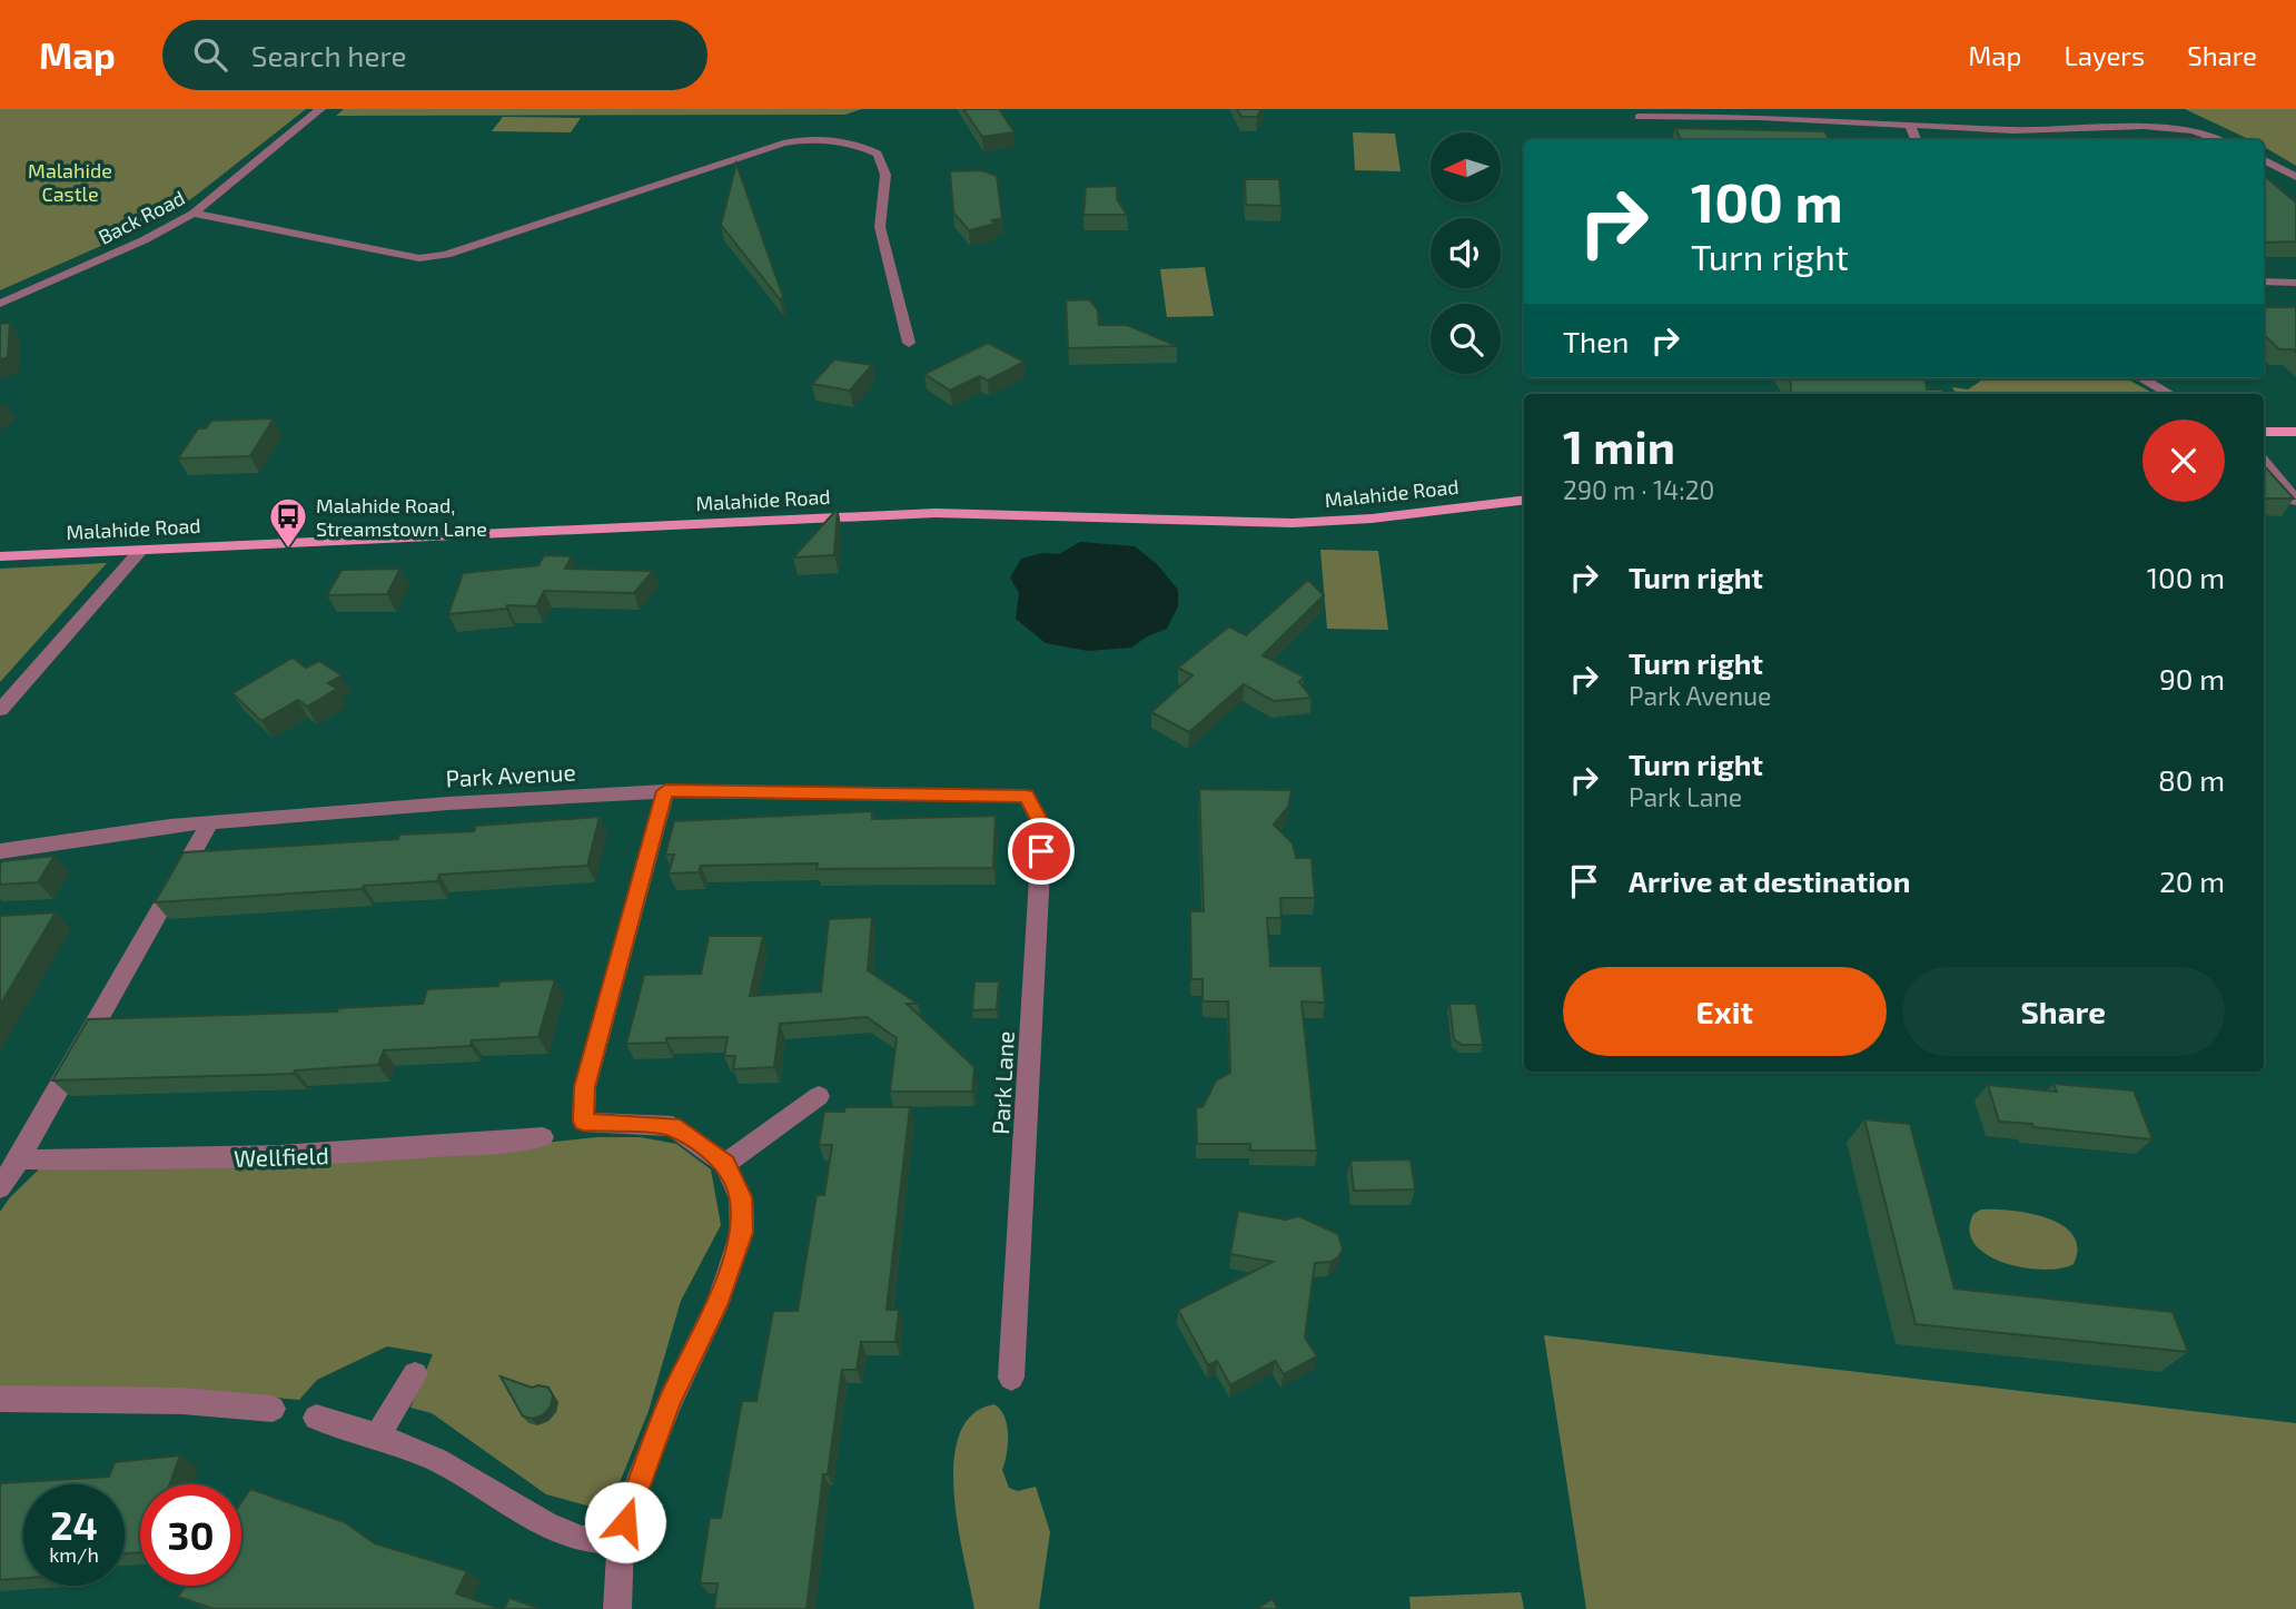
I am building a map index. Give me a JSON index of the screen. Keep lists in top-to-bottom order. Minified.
{"streets":{"main road":["Malahide Road"],"street":["Back Road","Park Avenue","Park Lane","Wellfield"]},"crossings":[["Park Avenue","Park Lane"]],"parks":["Malahide Castle"],"places":{"bus stop":["Malahide Road, Streamstown Lane"]},"north":"left","page":{"header":"Map","search":"Search here","nav":["Map","Layers","Share"],"turn":["100 m","Turn right"],"then":"Then","heading":["1 min","290 m · 14:20"],"list":[{"name":"Turn right","value":"100 m"},{"name":"Turn right","note":"Park Avenue","value":"90 m"},{"name":"Turn right","note":"Park Lane","value":"80 m"},{"name":"Arrive at destination","value":"20 m"}],"buttons":["Exit","Share"],"speed":"24 km/h","limit":"30"}}
